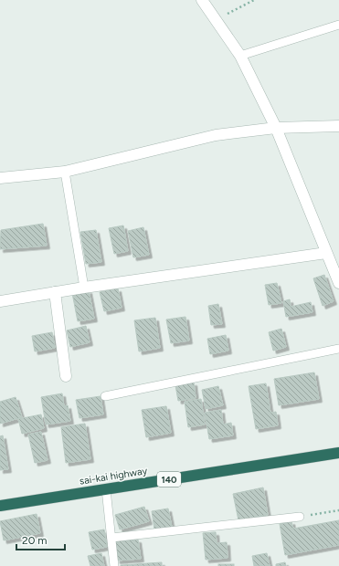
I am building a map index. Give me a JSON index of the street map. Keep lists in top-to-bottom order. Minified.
{"streets":{"highway":["sai-kai highway","140"]},"scale_bar":"20 m"}
